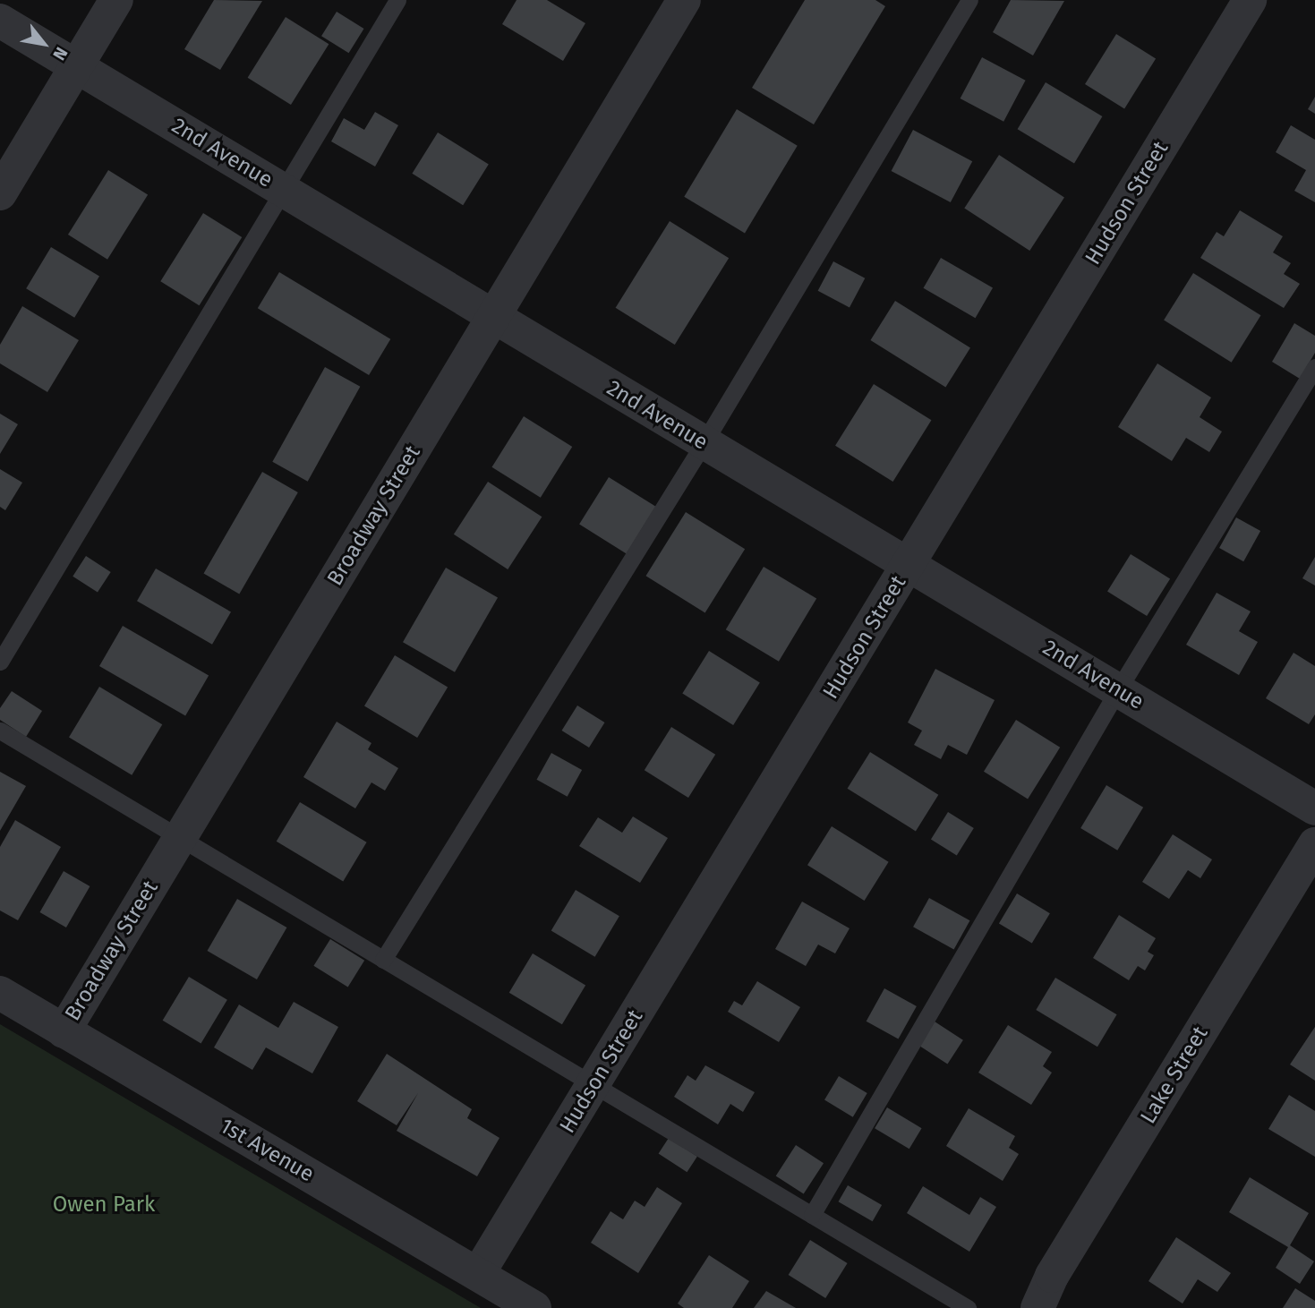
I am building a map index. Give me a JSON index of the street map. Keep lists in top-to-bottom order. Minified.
{"streets":{"street":["2nd Avenue","Hudson Street","Broadway Street","Lake Street","1st Avenue"]},"crossings":[["2nd Avenue","Hudson Street"],["2nd Avenue","Broadway Street"],["Hudson Street","1st Avenue"],["Broadway Street","1st Avenue"]],"parks":["Owen Park"],"north":"bottom right"}
